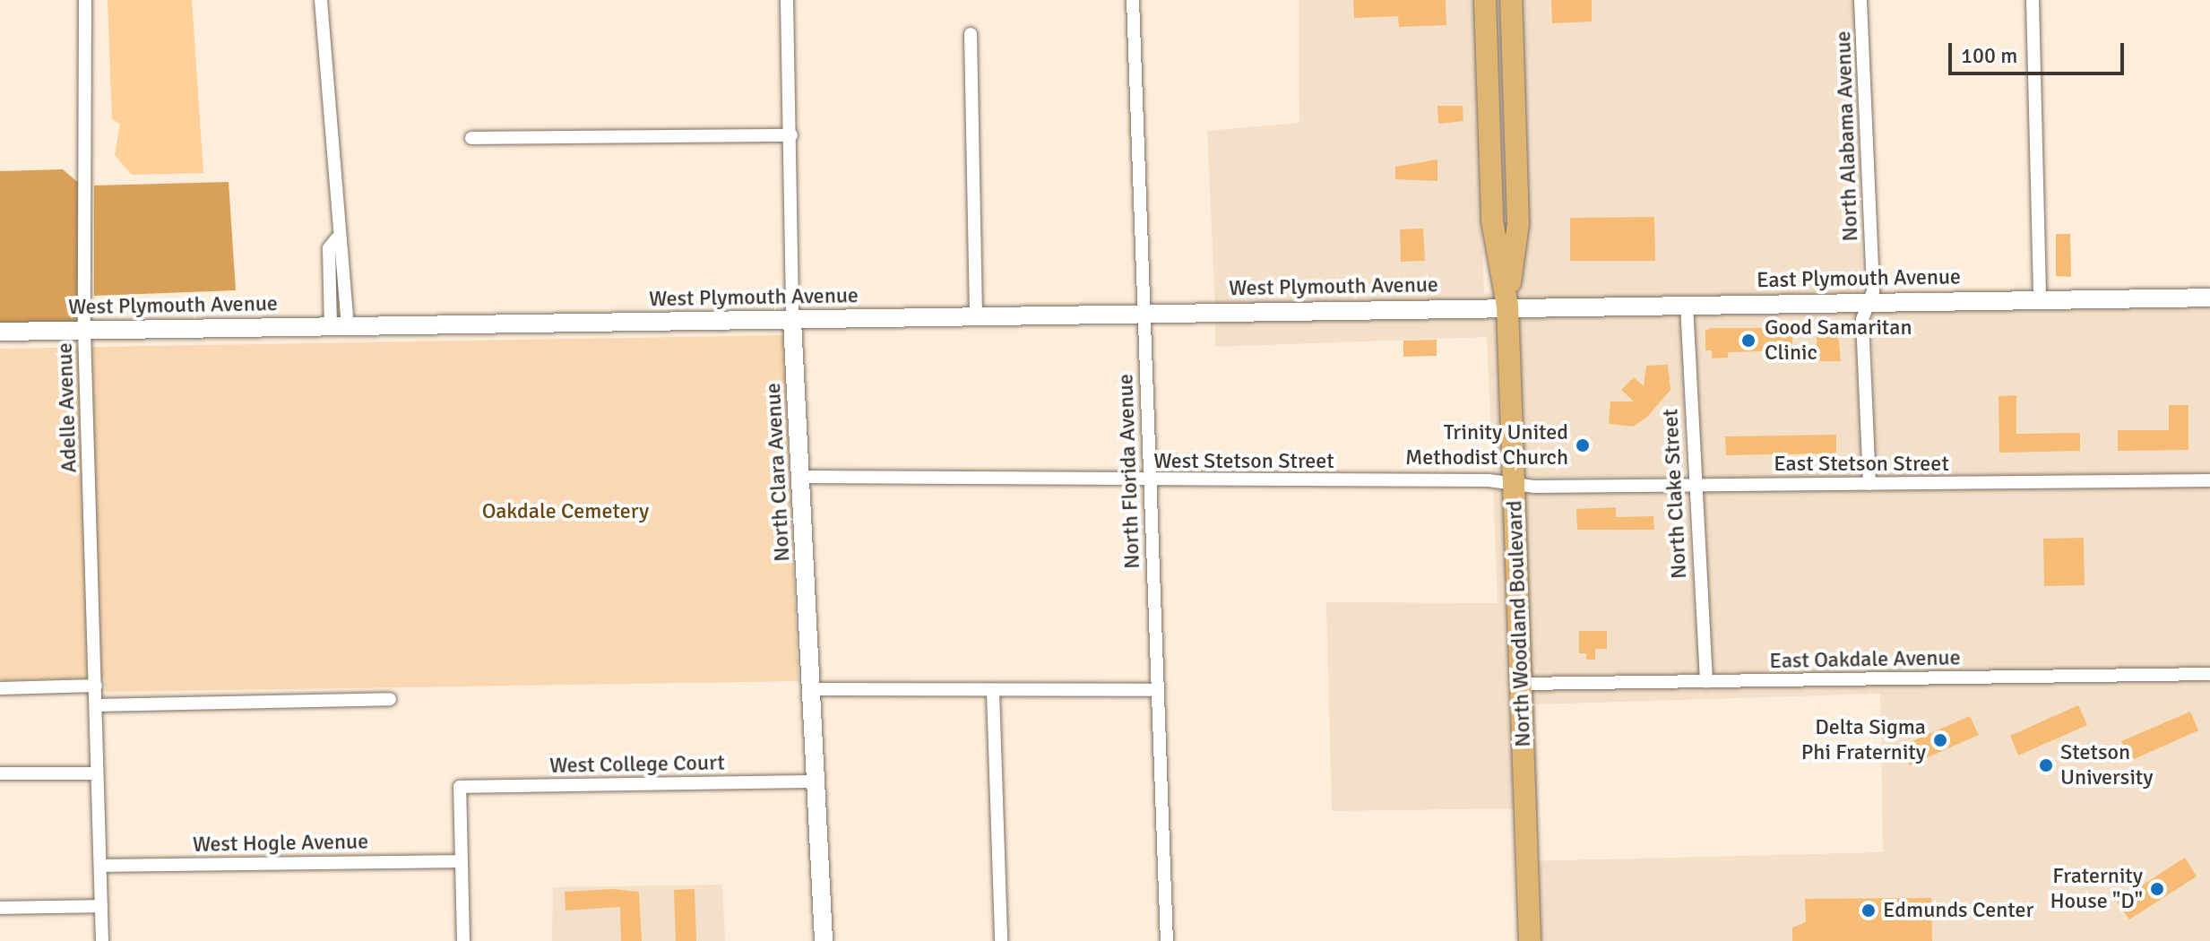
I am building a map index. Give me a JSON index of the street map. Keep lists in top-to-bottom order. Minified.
{"streets":{"main road":["East Plymouth Avenue","West Plymouth Avenue","North Clara Avenue","North Woodland Boulevard"],"street":["North Alabama Avenue","Adelle Avenue","West Stetson Street","East Stetson Street","North Florida Avenue","North Clake Street","East Oakdale Avenue","West College Court","West Hogle Avenue"]},"crossings":[["North Alabama Avenue","East Plymouth Avenue"],["North Alabama Avenue","East Stetson Street"],["East Plymouth Avenue","West Plymouth Avenue"],["East Plymouth Avenue","North Clake Street"],["East Plymouth Avenue","North Woodland Boulevard"],["West Plymouth Avenue","Adelle Avenue"],["West Plymouth Avenue","North Florida Avenue"],["West Plymouth Avenue","North Clara Avenue"],["West Plymouth Avenue","North Woodland Boulevard"],["Adelle Avenue","West Hogle Avenue"],["West Stetson Street","East Stetson Street"],["West Stetson Street","North Florida Avenue"],["West Stetson Street","North Clara Avenue"],["West Stetson Street","North Woodland Boulevard"],["East Stetson Street","North Clake Street"],["East Stetson Street","North Woodland Boulevard"],["North Clara Avenue","West College Court"],["North Clake Street","East Oakdale Avenue"],["North Woodland Boulevard","East Oakdale Avenue"],["West College Court","West Hogle Avenue"]],"parks":["Oakdale Cemetery"],"places":["Good Samaritan Clinic","Trinity United Methodist Church","Delta Sigma Phi Fraternity","Stetson University","Fraternity House \"D\"","Edmunds Center"],"scale_bar":"100 m"}
